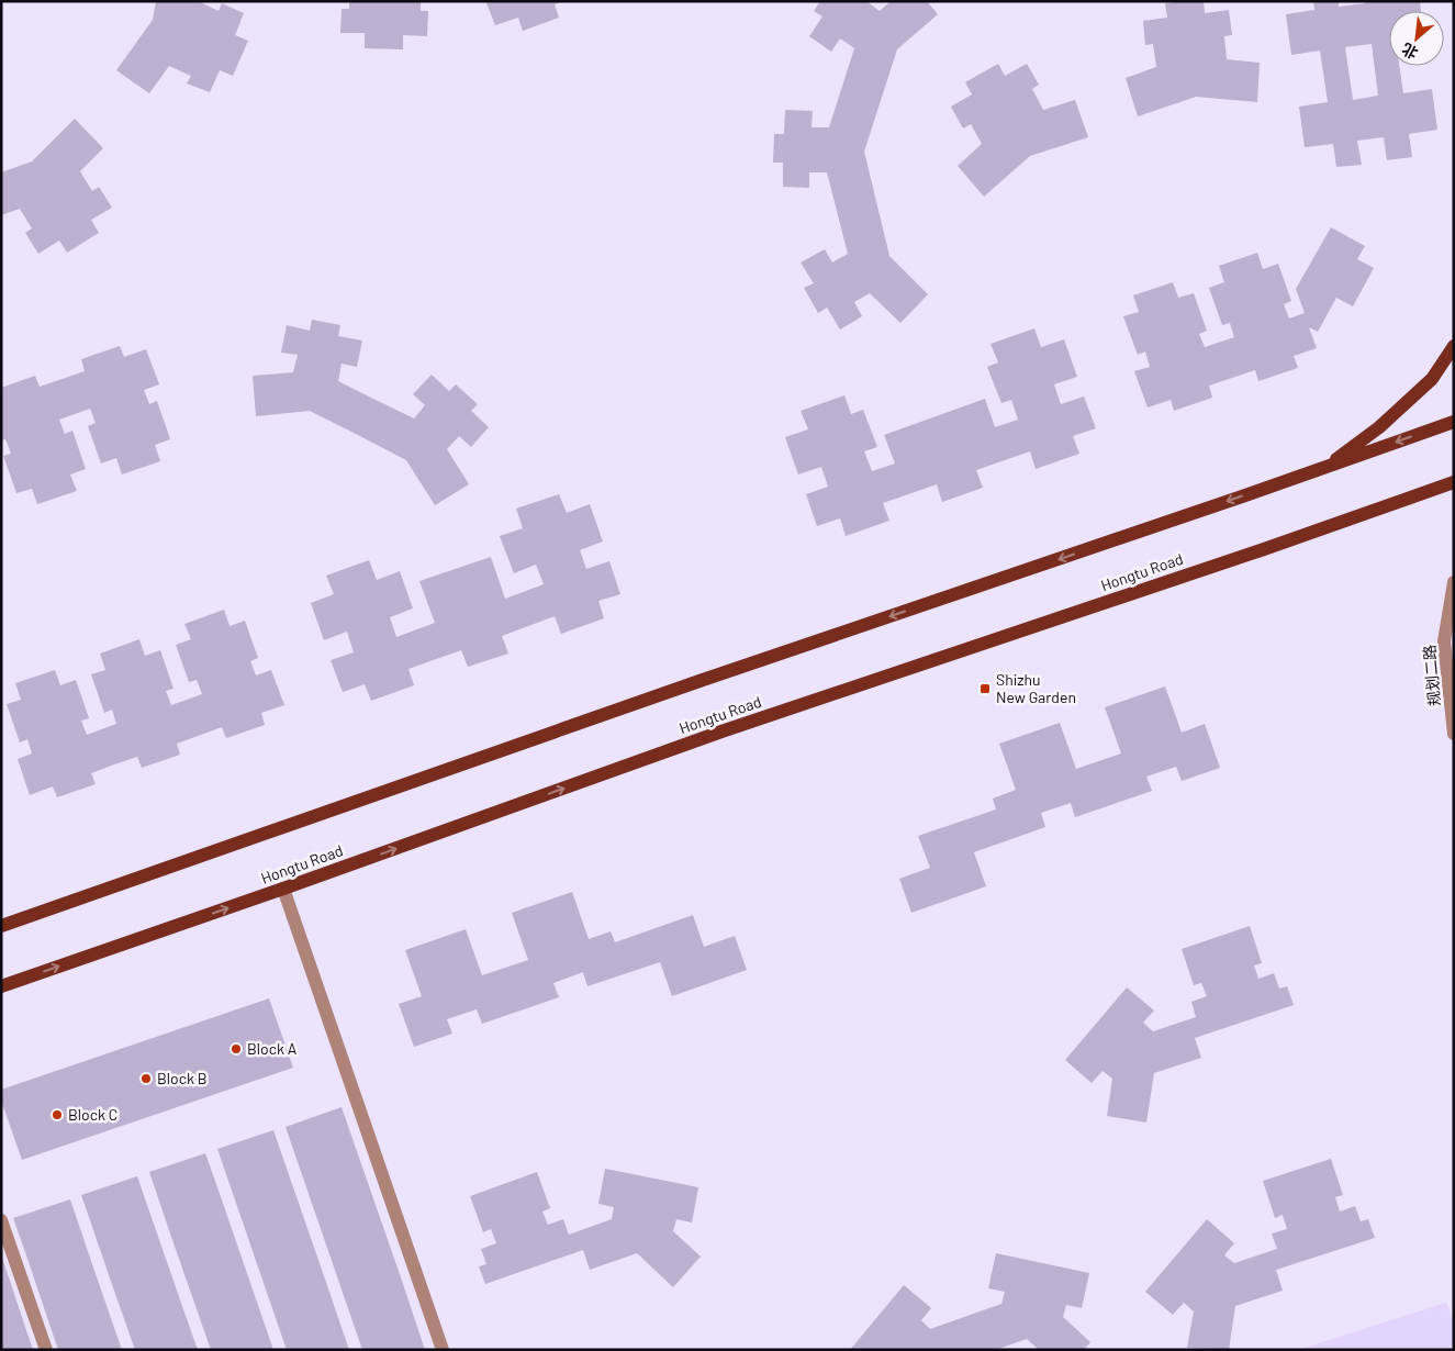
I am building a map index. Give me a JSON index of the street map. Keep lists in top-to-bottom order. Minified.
{"streets":{"main road":["Hongtu Road"],"street":["规划二路"]},"places":{"transit":["Shizhu New Garden"],"other":["Block A","Block B","Block C"]},"north":"bottom left"}
